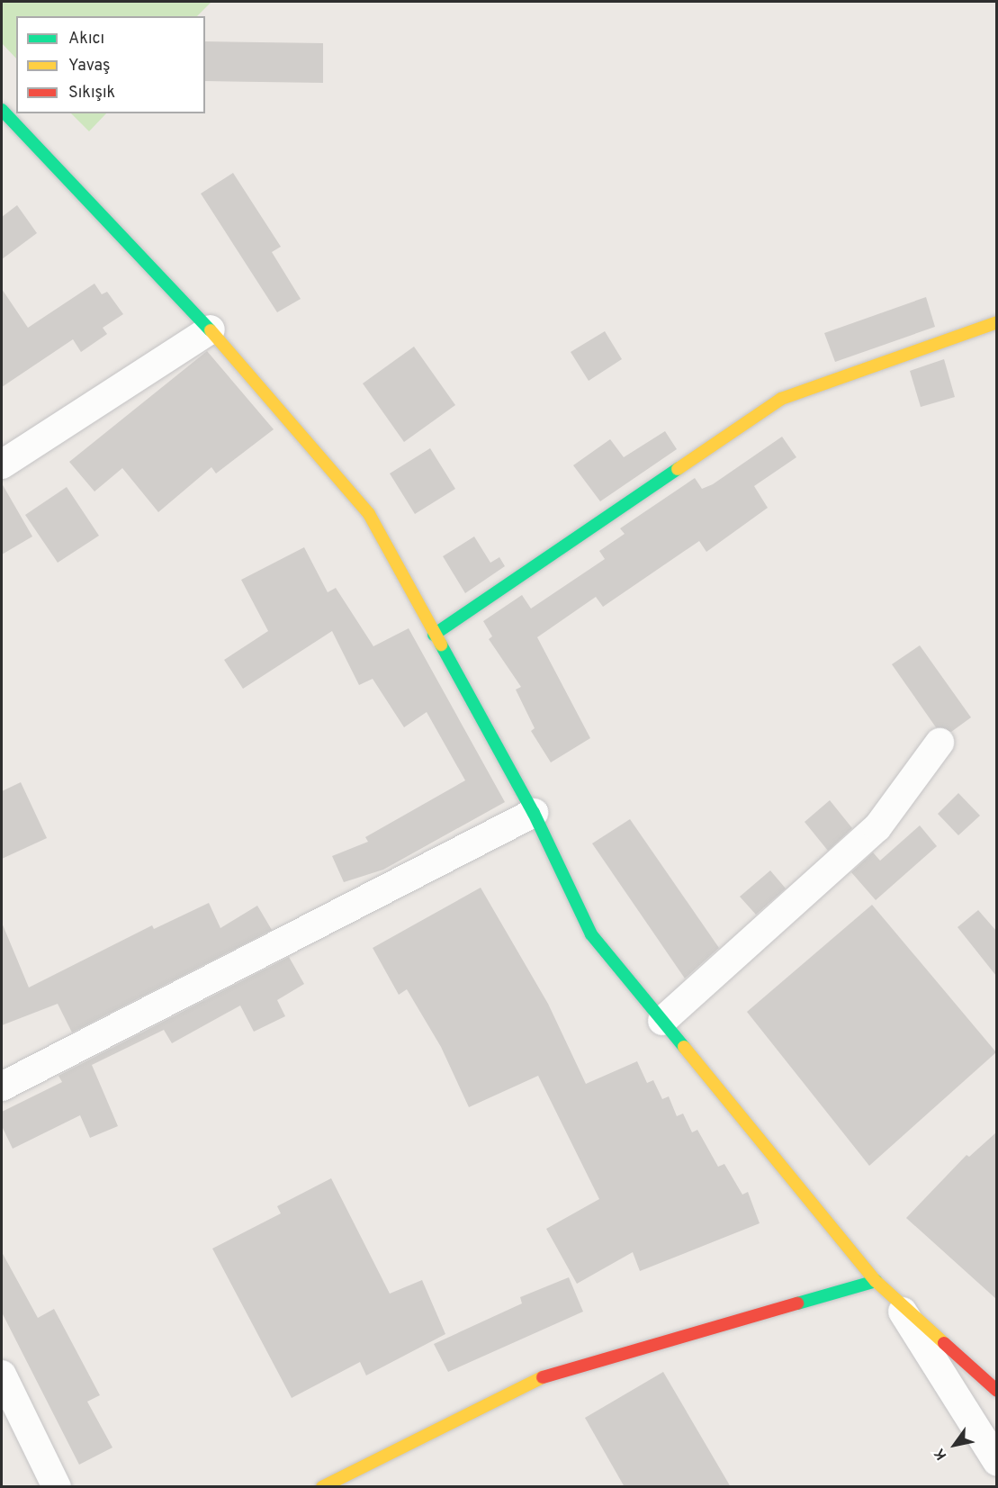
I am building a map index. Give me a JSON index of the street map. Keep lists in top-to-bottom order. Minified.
{"legend":["Akıcı","Yavaş","Sıkışık"],"north":"bottom left"}
